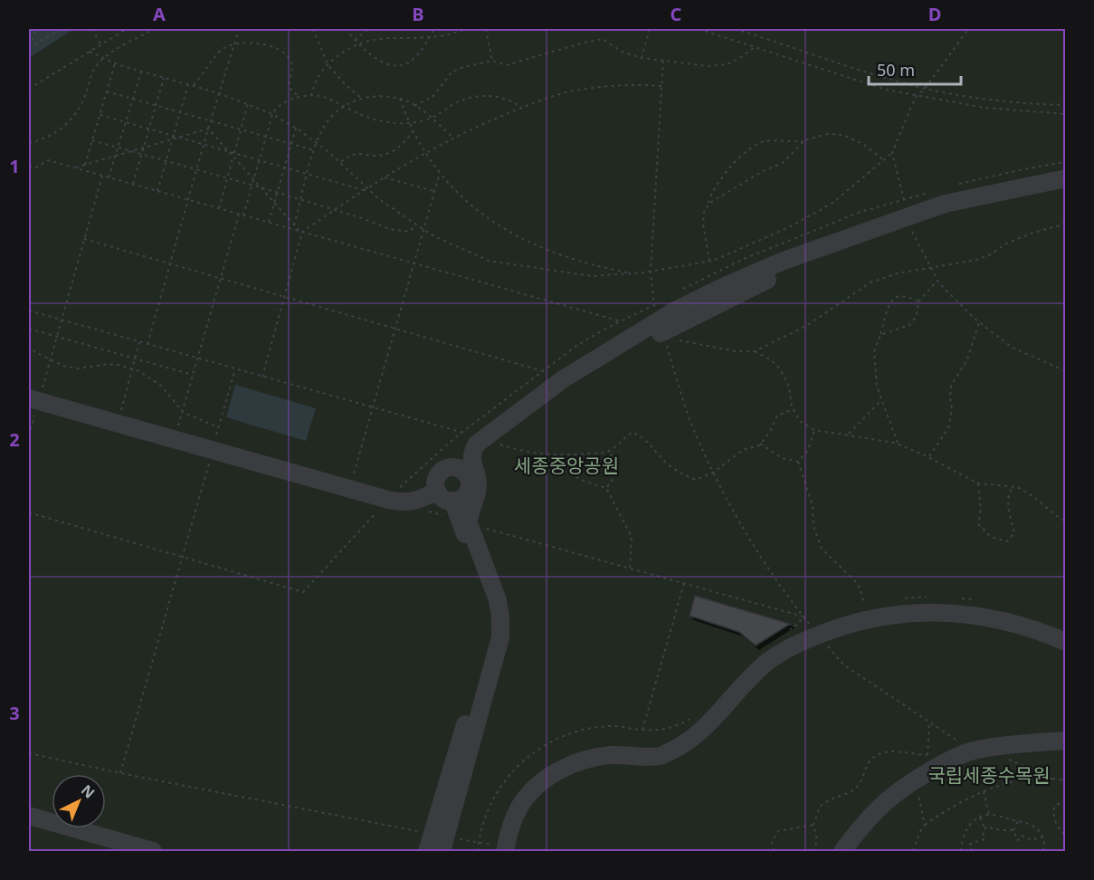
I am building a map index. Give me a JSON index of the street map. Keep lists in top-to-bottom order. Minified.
{"parks":["세종중앙공원","국립세종수목원"],"scale_bar":"50 m","north":"top right","grid":{"columns":["A","B","C","D"],"rows":["1","2","3"]}}
